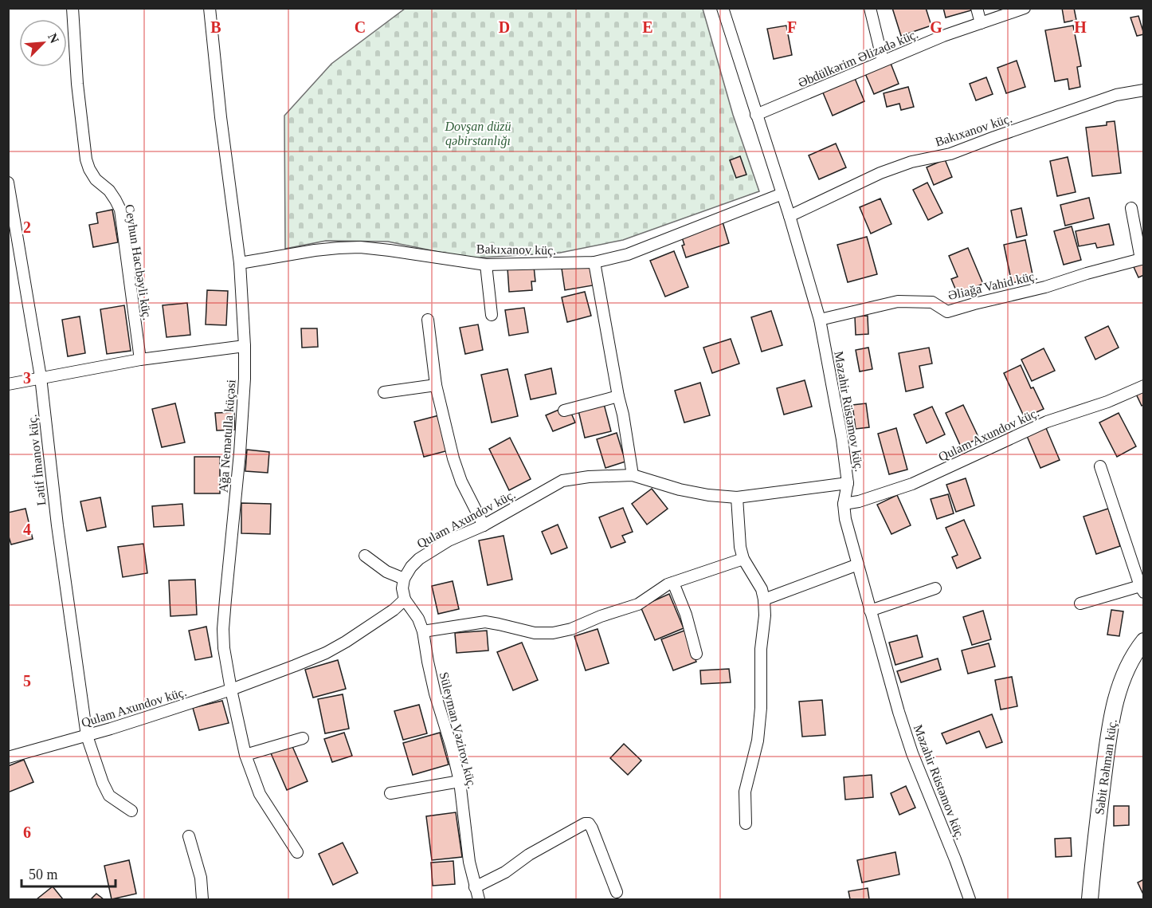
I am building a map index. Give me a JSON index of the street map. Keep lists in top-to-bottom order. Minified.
{"streets":{"main road":["Sabit Rəhman küç."],"street":["Əbdülkərim Əlizadə küç.","Bakıxanov küç.","Ceyhun Hacıbəyli küç.","Əliağa Vahid küç.","Məzahir Rüstəmov küç.","Qulam Axundov küç.","Ağa Nemətulla küçəsi","Lətif İmanov küç.","Süleyman Vəzirov küç."]},"crossings":[["Əbdülkərim Əlizadə küç.","Məzahir Rüstəmov küç."],["Bakıxanov küç.","Məzahir Rüstəmov küç."],["Bakıxanov küç.","Ağa Nemətulla küçəsi"],["Əliağa Vahid küç.","Məzahir Rüstəmov küç."],["Məzahir Rüstəmov küç.","Qulam Axundov küç."],["Qulam Axundov küç.","Ağa Nemətulla küçəsi"],["Qulam Axundov küç.","Lətif İmanov küç."],["Qulam Axundov küç.","Süleyman Vəzirov küç."]],"parks":["Dovşan düzü qəbirstanlığı"],"scale_bar":"50 m","north":"top right","grid":{"columns":["B","C","D","E","F","G","H"],"rows":["2","3","4","5","6"]}}
